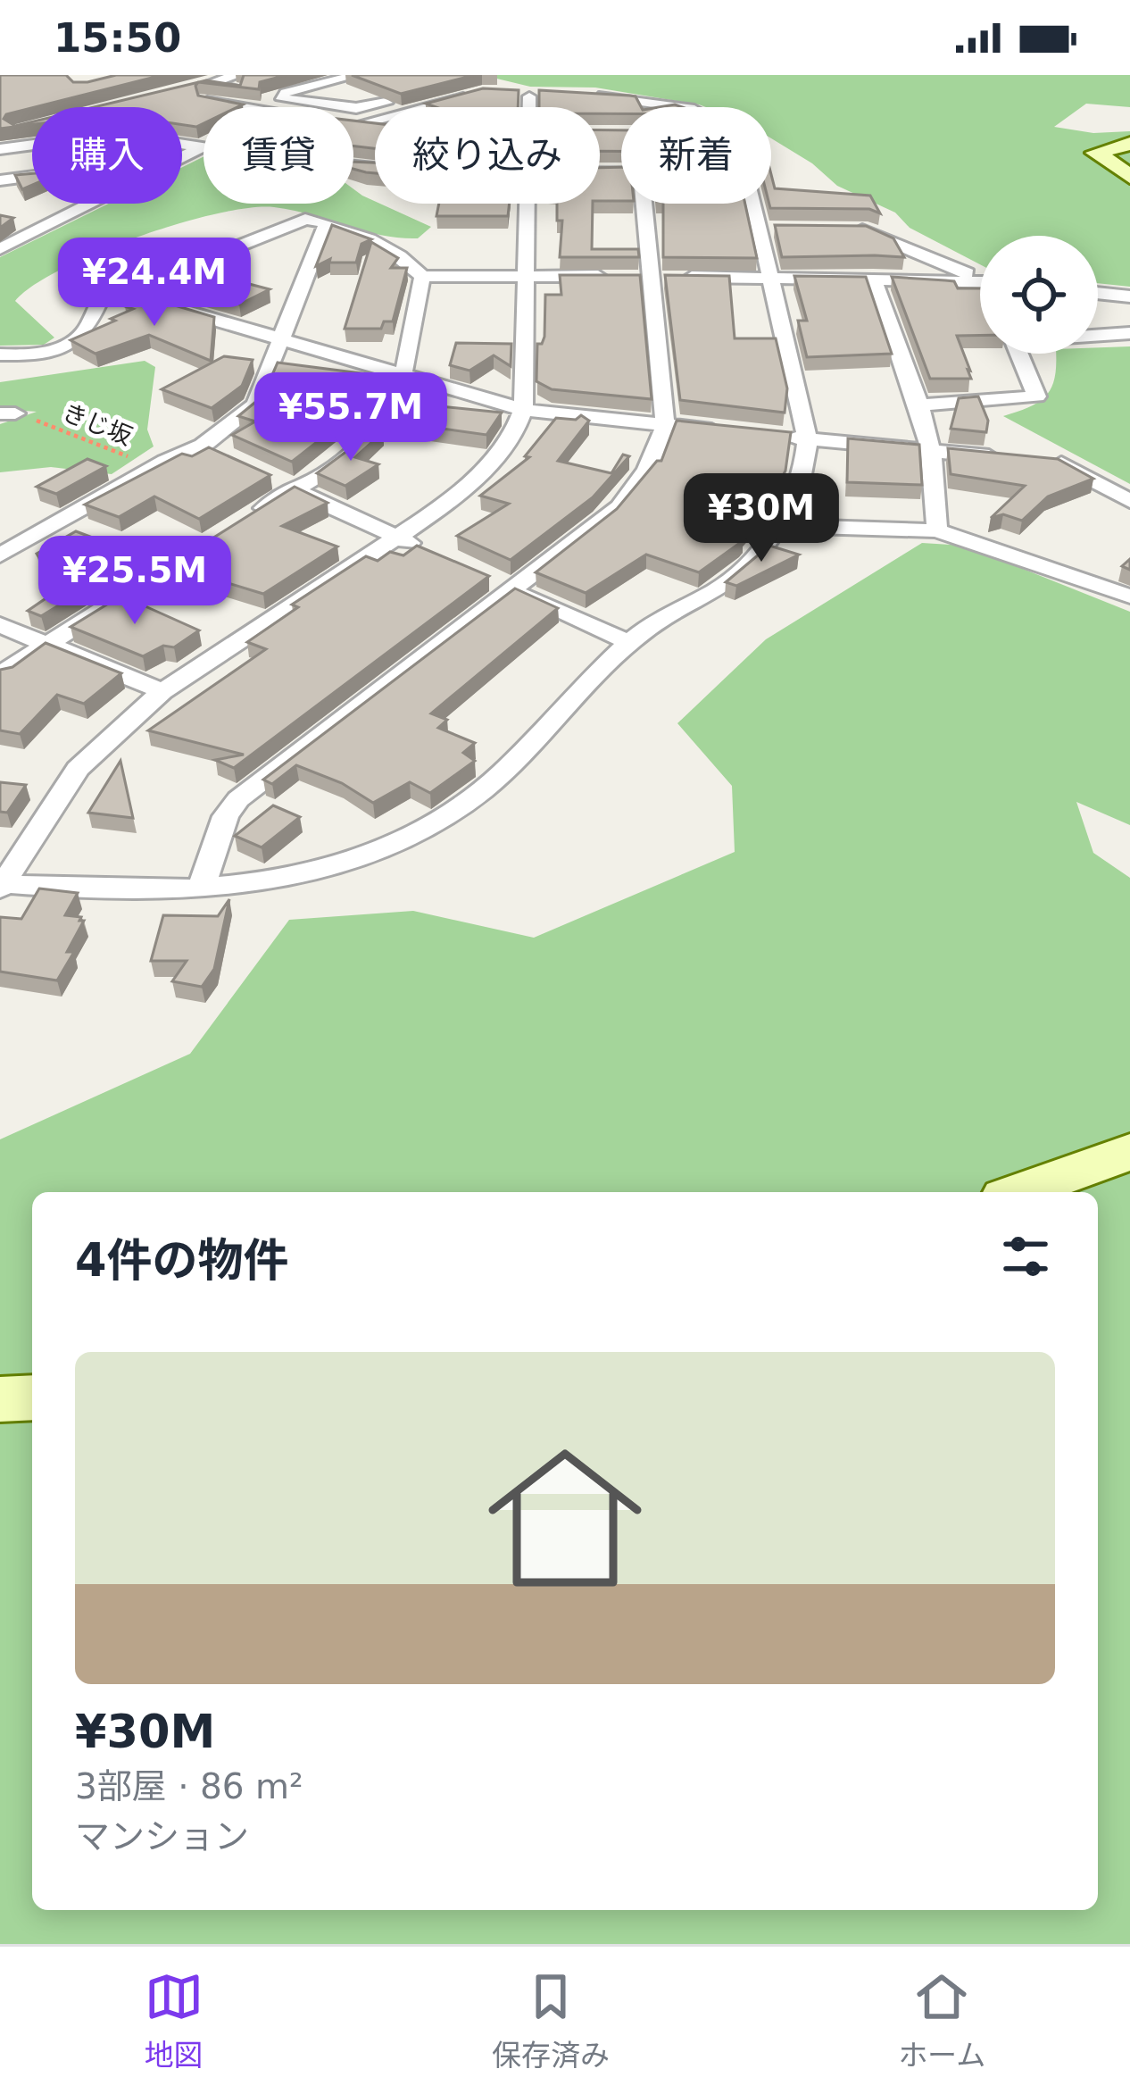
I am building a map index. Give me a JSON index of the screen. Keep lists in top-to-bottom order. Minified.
{"streets":{"path":["きじ坂"]},"page":{"status":"15:50","chip":["購入","賃貸","絞り込み","新着"],"price":["¥24.4M","¥55.7M","¥30M","¥25.5M"],"heading":"4件の物件","list":[{"name":"¥30M","note":"3部屋 · 86 m² · マンション"}],"tabs":["地図","保存済み","ホーム"]}}
